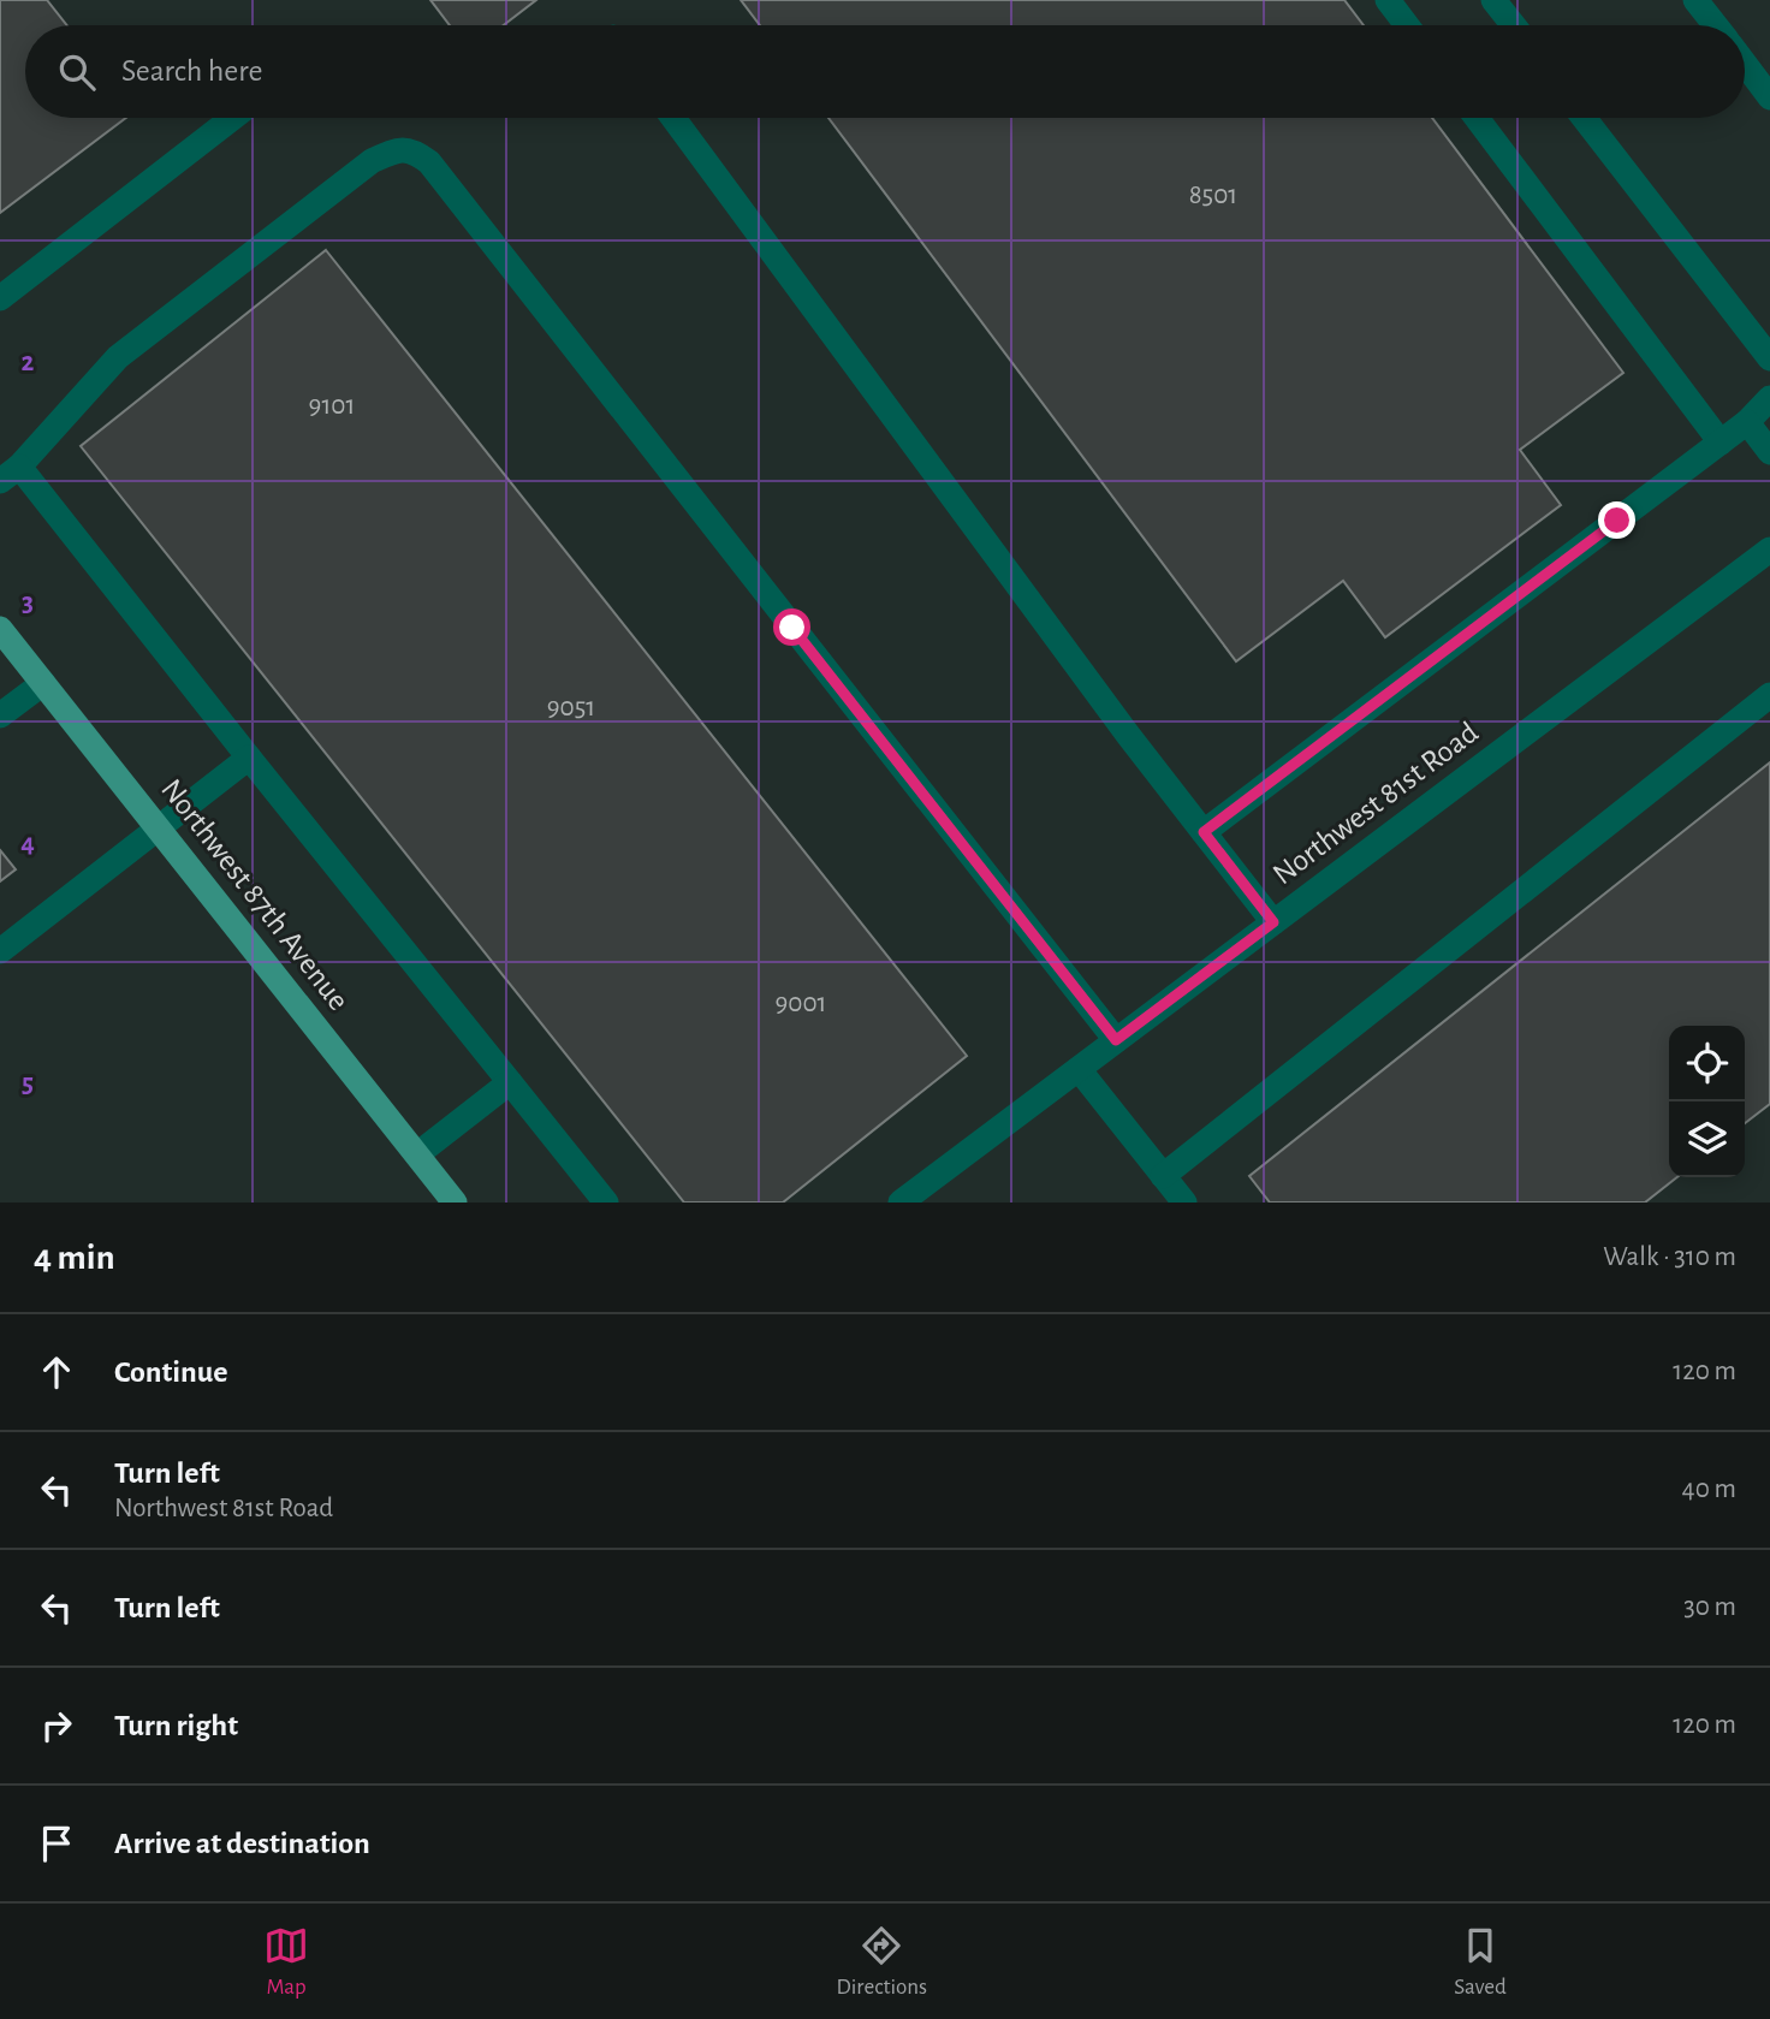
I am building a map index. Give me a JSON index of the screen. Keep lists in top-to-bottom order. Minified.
{"streets":{"main road":["Northwest 87th Avenue"],"street":["Northwest 81st Road"]},"house_numbers":["8501","9101","9051","9001"],"page":{"search":"Search here","heading":["4 min","Walk · 310 m"],"list":[["Continue","120 m"],["Turn left","Northwest 81st Road","40 m"],["Turn left","30 m"],["Turn right","120 m"],"Arrive at destination"],"nav":["Map","Directions","Saved"]},"grid":{"rows":["2","3","4","5"]}}
